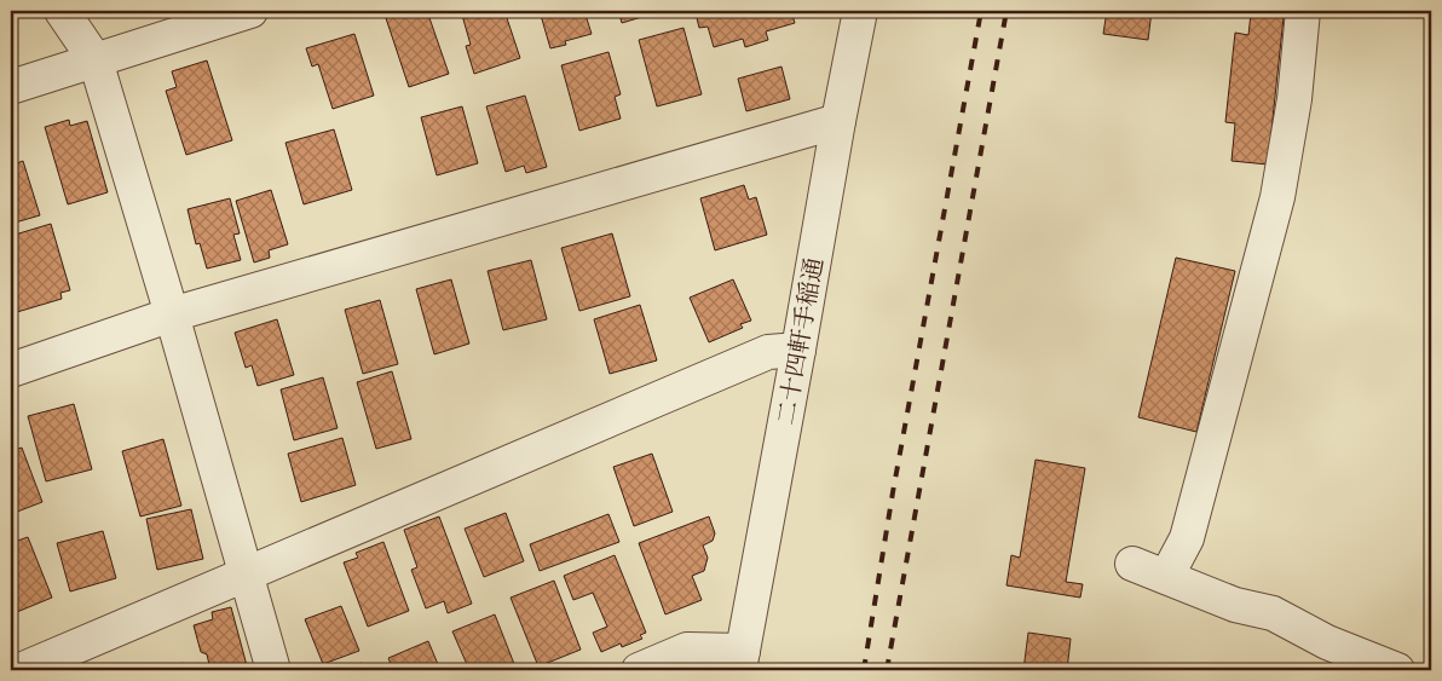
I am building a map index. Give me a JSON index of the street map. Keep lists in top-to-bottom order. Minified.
{"streets":{"street":["二十四軒手稲通"]}}
